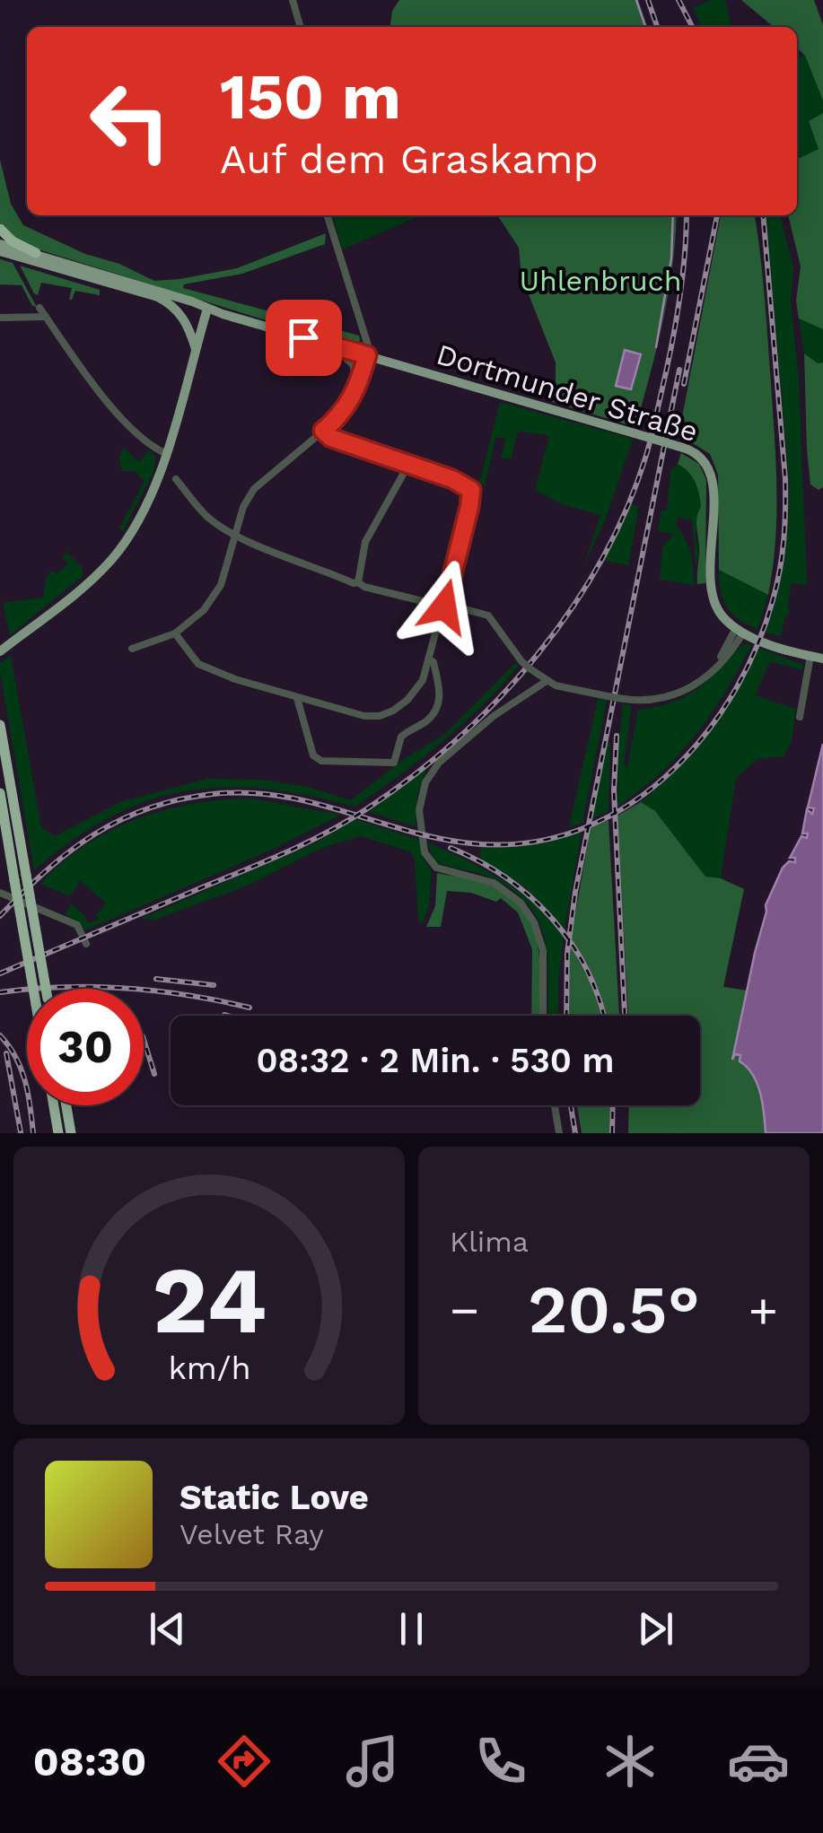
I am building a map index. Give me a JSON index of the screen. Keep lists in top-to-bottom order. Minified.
{"streets":{"main road":["Dortmunder Straße"]},"parks":["Uhlenbruch"],"page":{"turn":["150 m","Auf dem Graskamp"],"limit":"30","trip":"08:32 · 2 Min. · 530 m","tile":"Klima","heat":["−","20.5°","+"],"song":["Static Love","Velvet Ray"],"tabs":"08:30","gauge":["24","km/h"]}}
